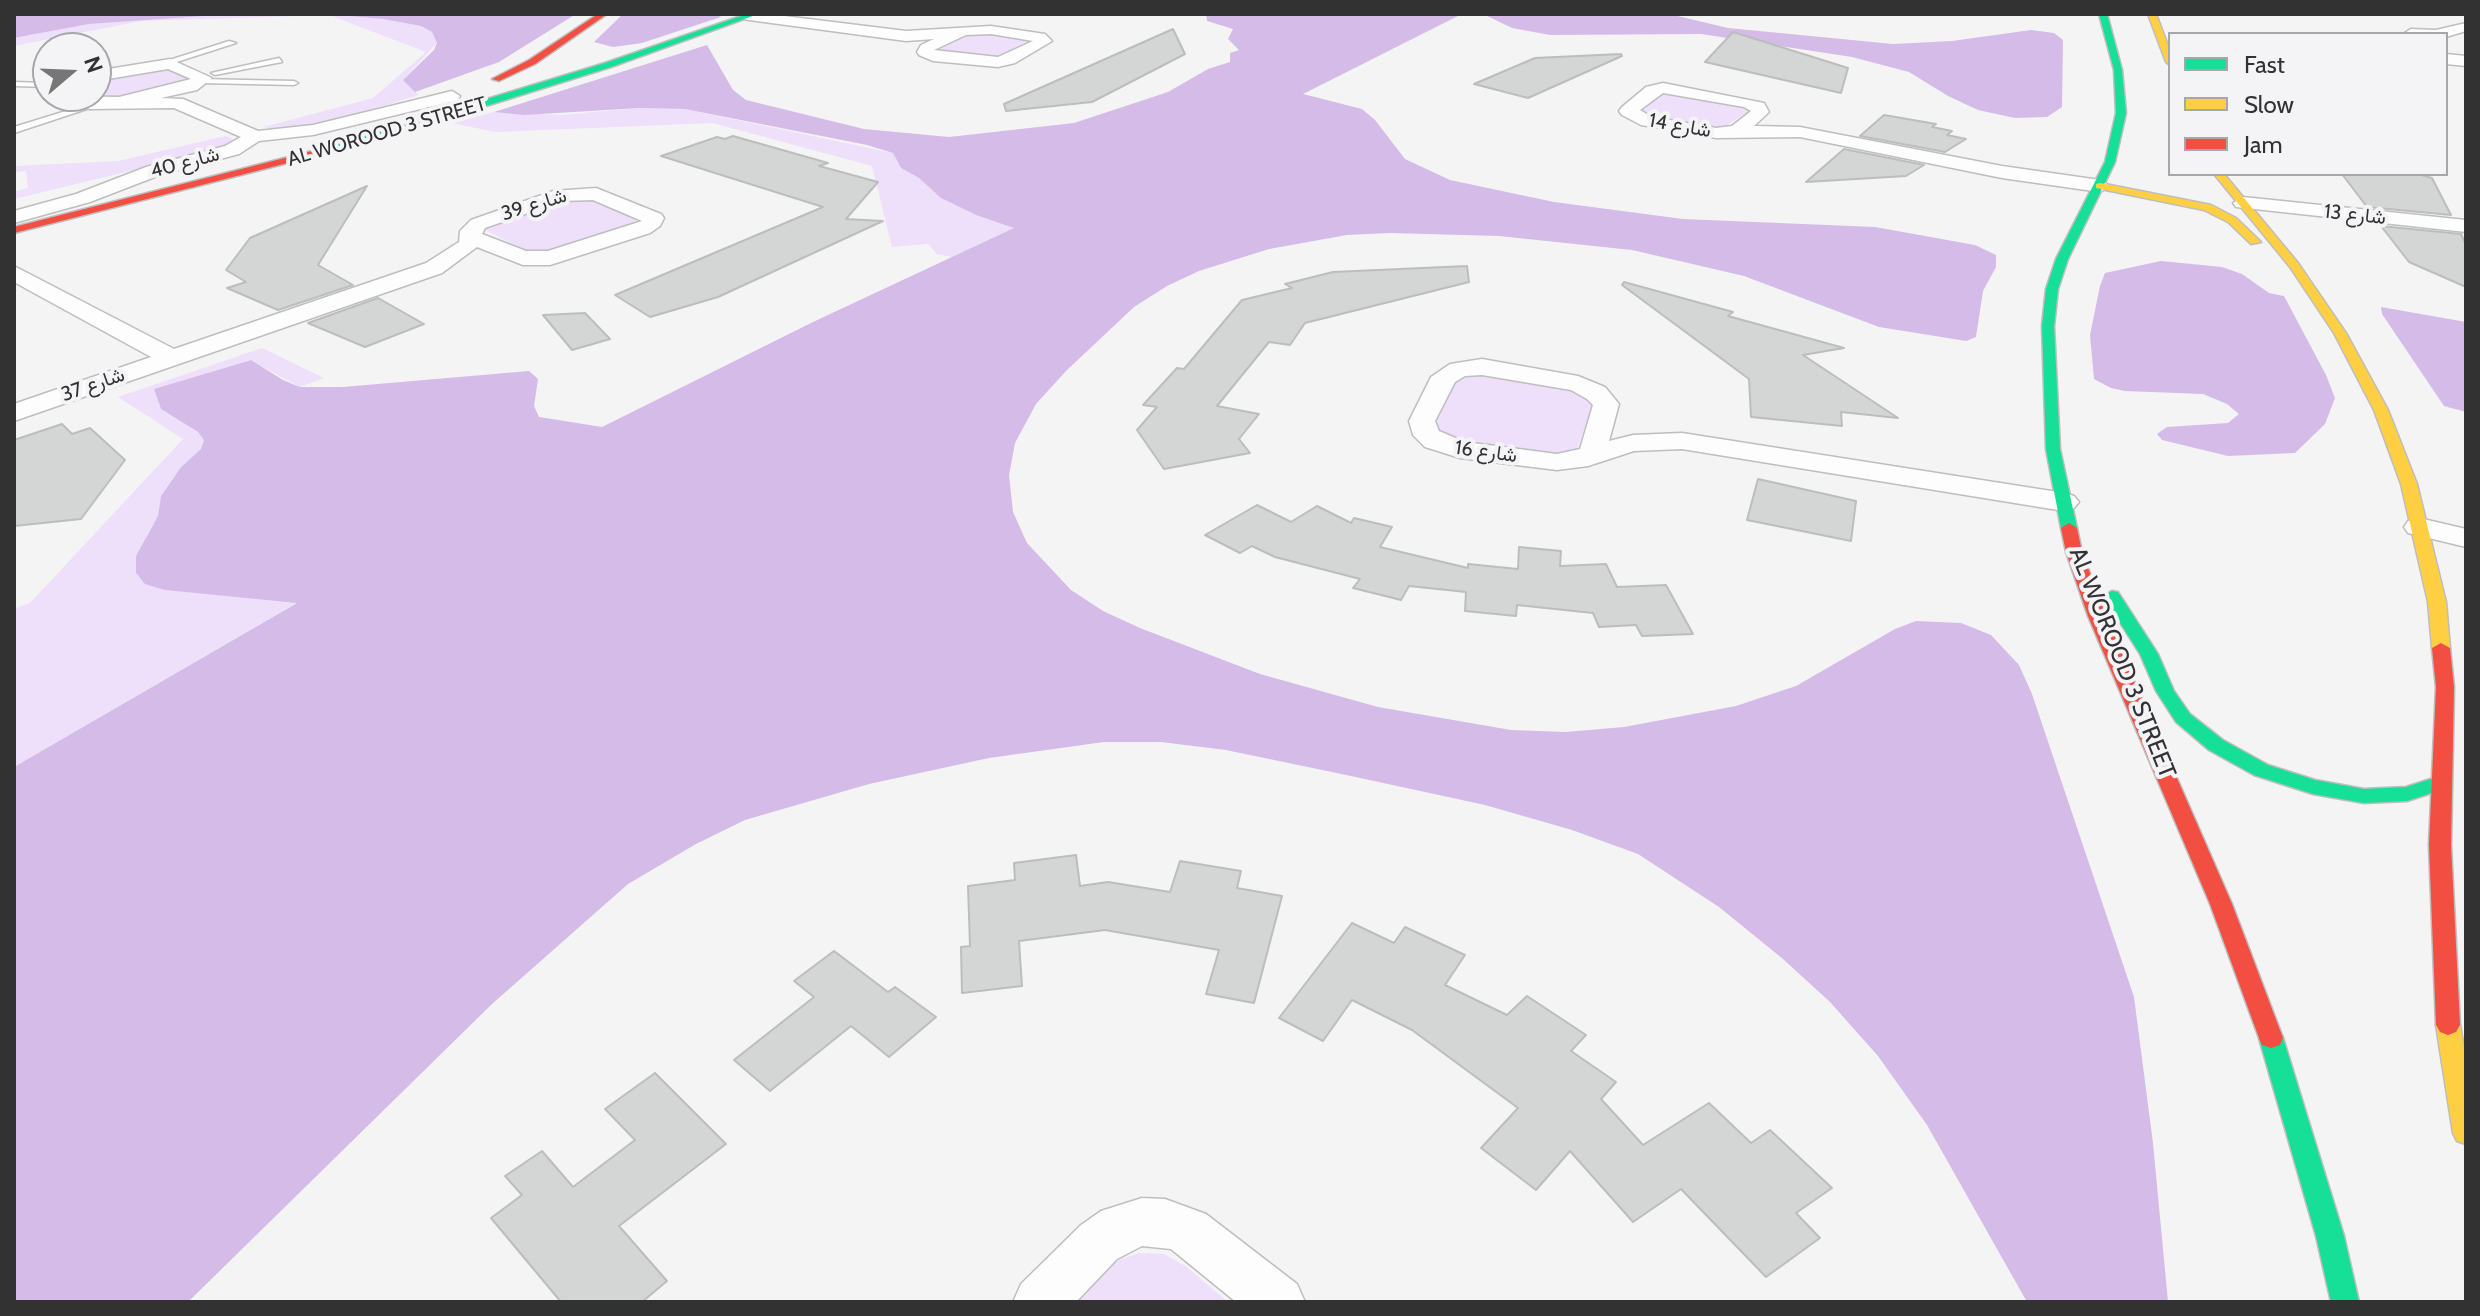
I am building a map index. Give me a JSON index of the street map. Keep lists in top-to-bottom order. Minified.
{"streets":{"street":["شارع 14","AL WOROOD 3 STREET","شارع 40","شارع 39","شارع 13","شارع 37","شارع 16"]},"crossings":[["شارع 14","AL WOROOD 3 STREET"],["AL WOROOD 3 STREET","شارع 40"],["AL WOROOD 3 STREET","شارع 16"],["شارع 39","شارع 37"]],"legend":["Fast","Slow","Jam"],"north":"right"}
